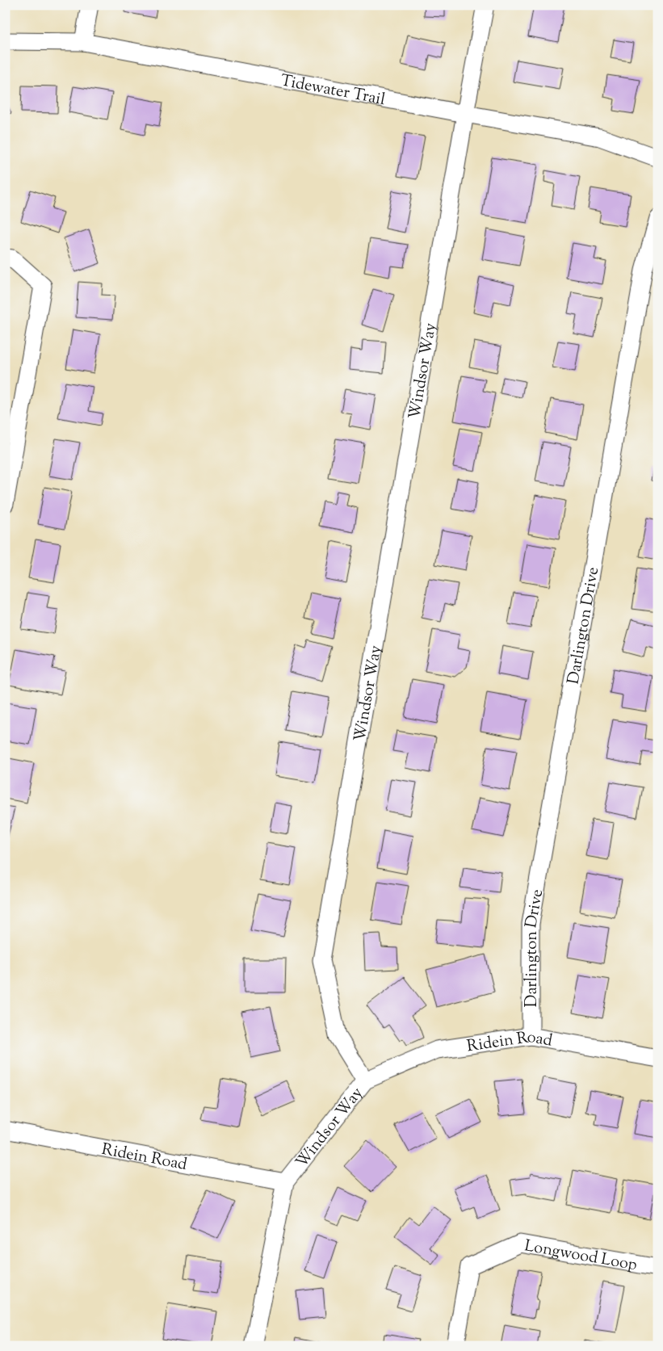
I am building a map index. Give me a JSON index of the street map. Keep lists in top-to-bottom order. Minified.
{"streets":{"street":["Tidewater Trail","Windsor Way","Darlington Drive","Ridein Road","Longwood Loop"]},"crossings":[["Tidewater Trail","Windsor Way"],["Windsor Way","Ridein Road"],["Darlington Drive","Ridein Road"]]}
